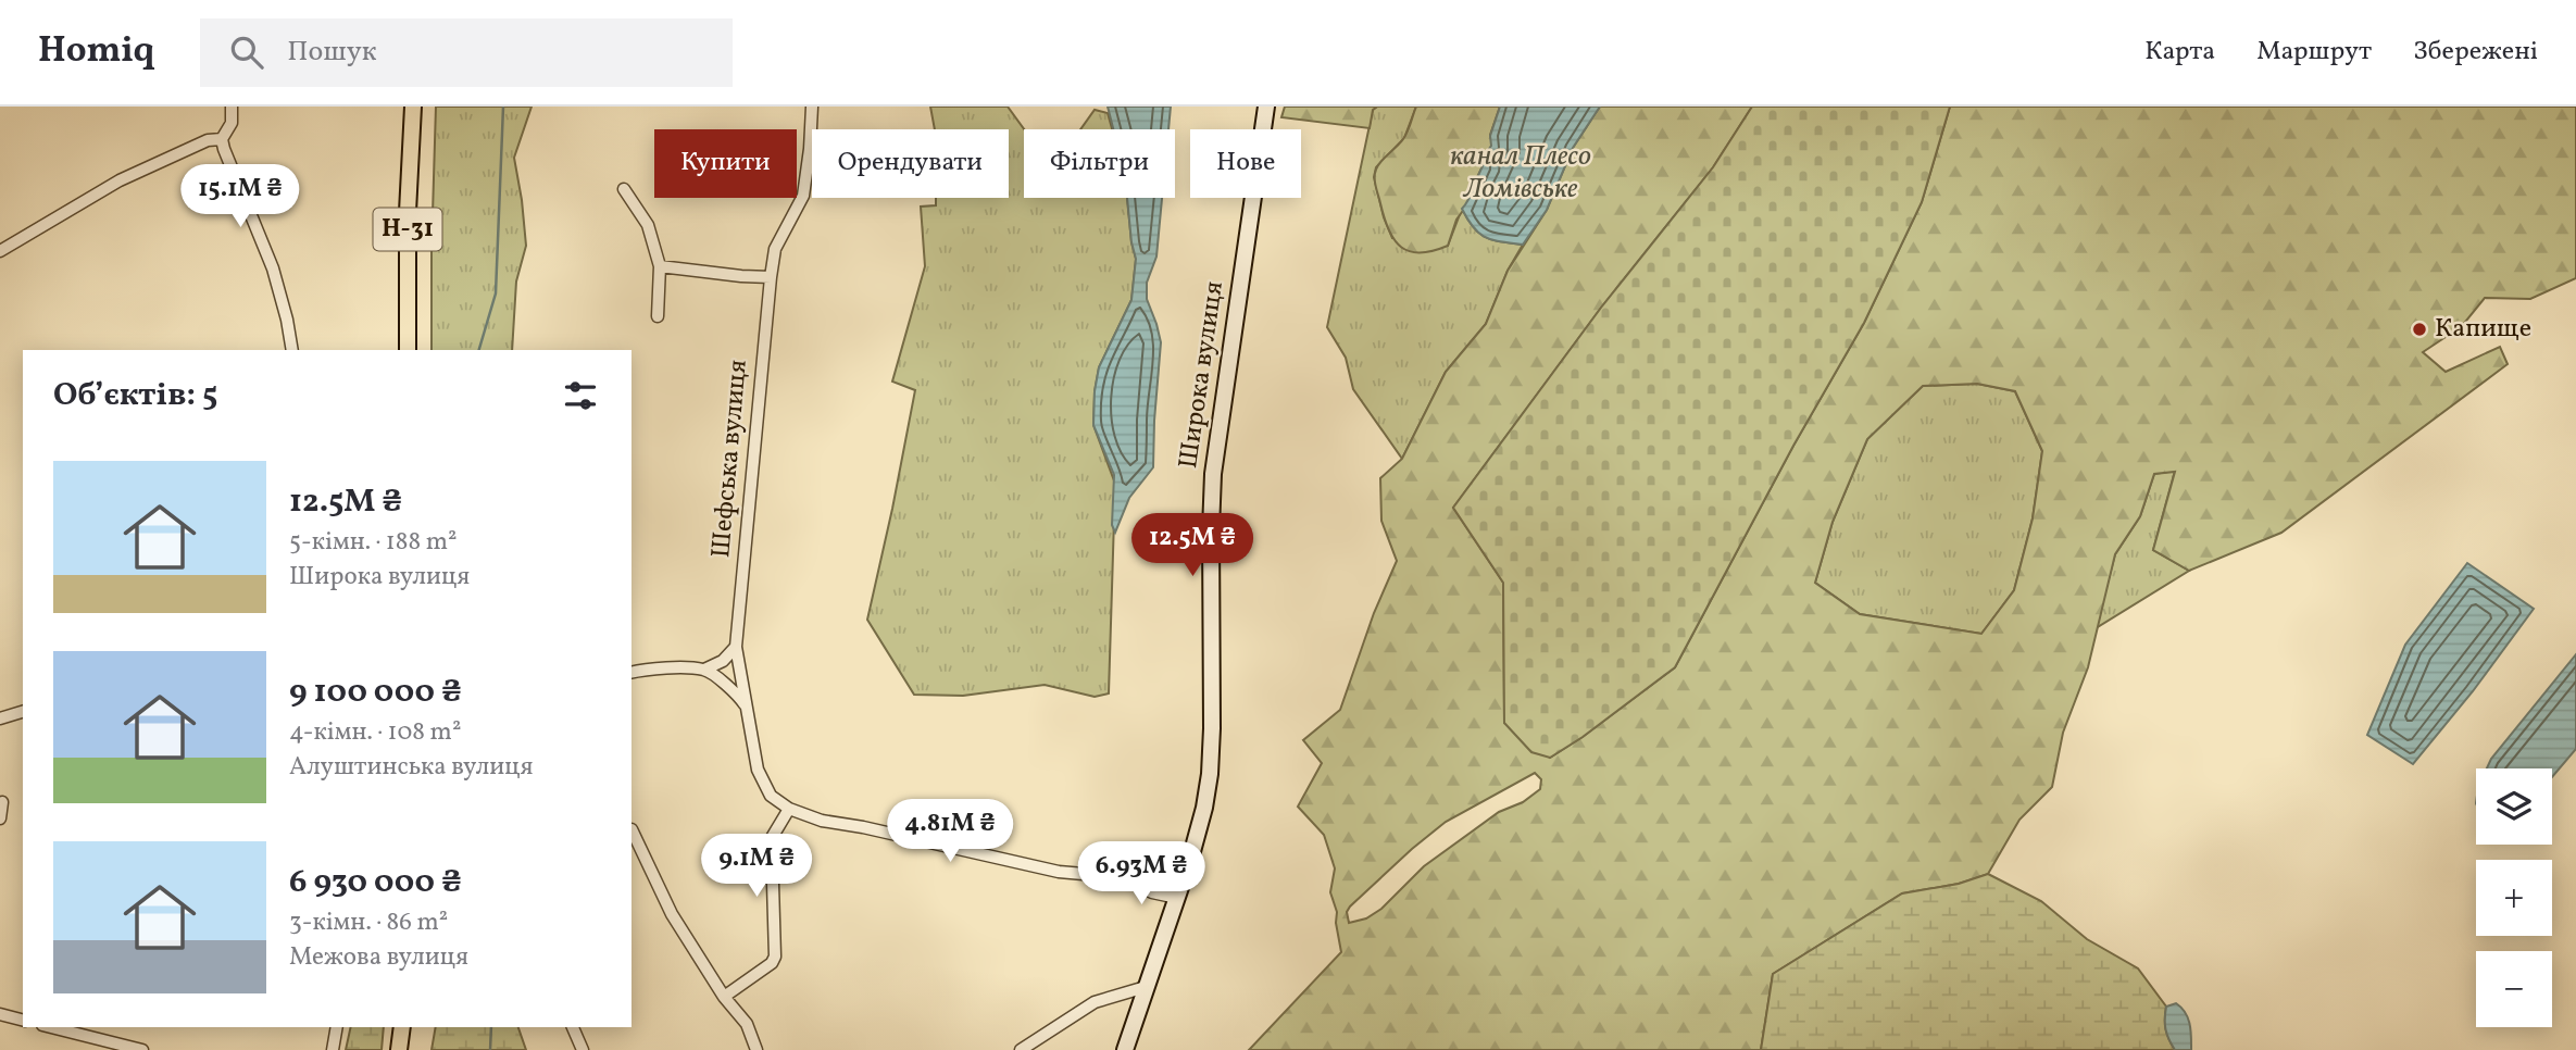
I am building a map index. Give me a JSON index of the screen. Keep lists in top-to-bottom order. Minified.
{"streets":{"main road":["Н-31","Широка вулиця"],"street":["Шефська вулиця"]},"water":["канал Плесо Ломівське"],"places":["Капище"],"page":{"header":"Homiq","search":"Пошук","nav":["Карта","Маршрут","Збережені"],"chip":["Купити","Орендувати","Фільтри","Нове"],"price":["15.1M ₴","12.5M ₴","4.81M ₴","9.1M ₴","6.93M ₴"],"heading":"Об’єктів: 5","list":[{"name":"12.5M ₴","note":"5-кімн. · 188 m² · Широка вулиця"},{"name":"9 100 000 ₴","note":"4-кімн. · 108 m² · Алуштинська вулиця"},{"name":"6 930 000 ₴","note":"3-кімн. · 86 m² · Межова вулиця"}],"map_buttons":["+","−"]}}
